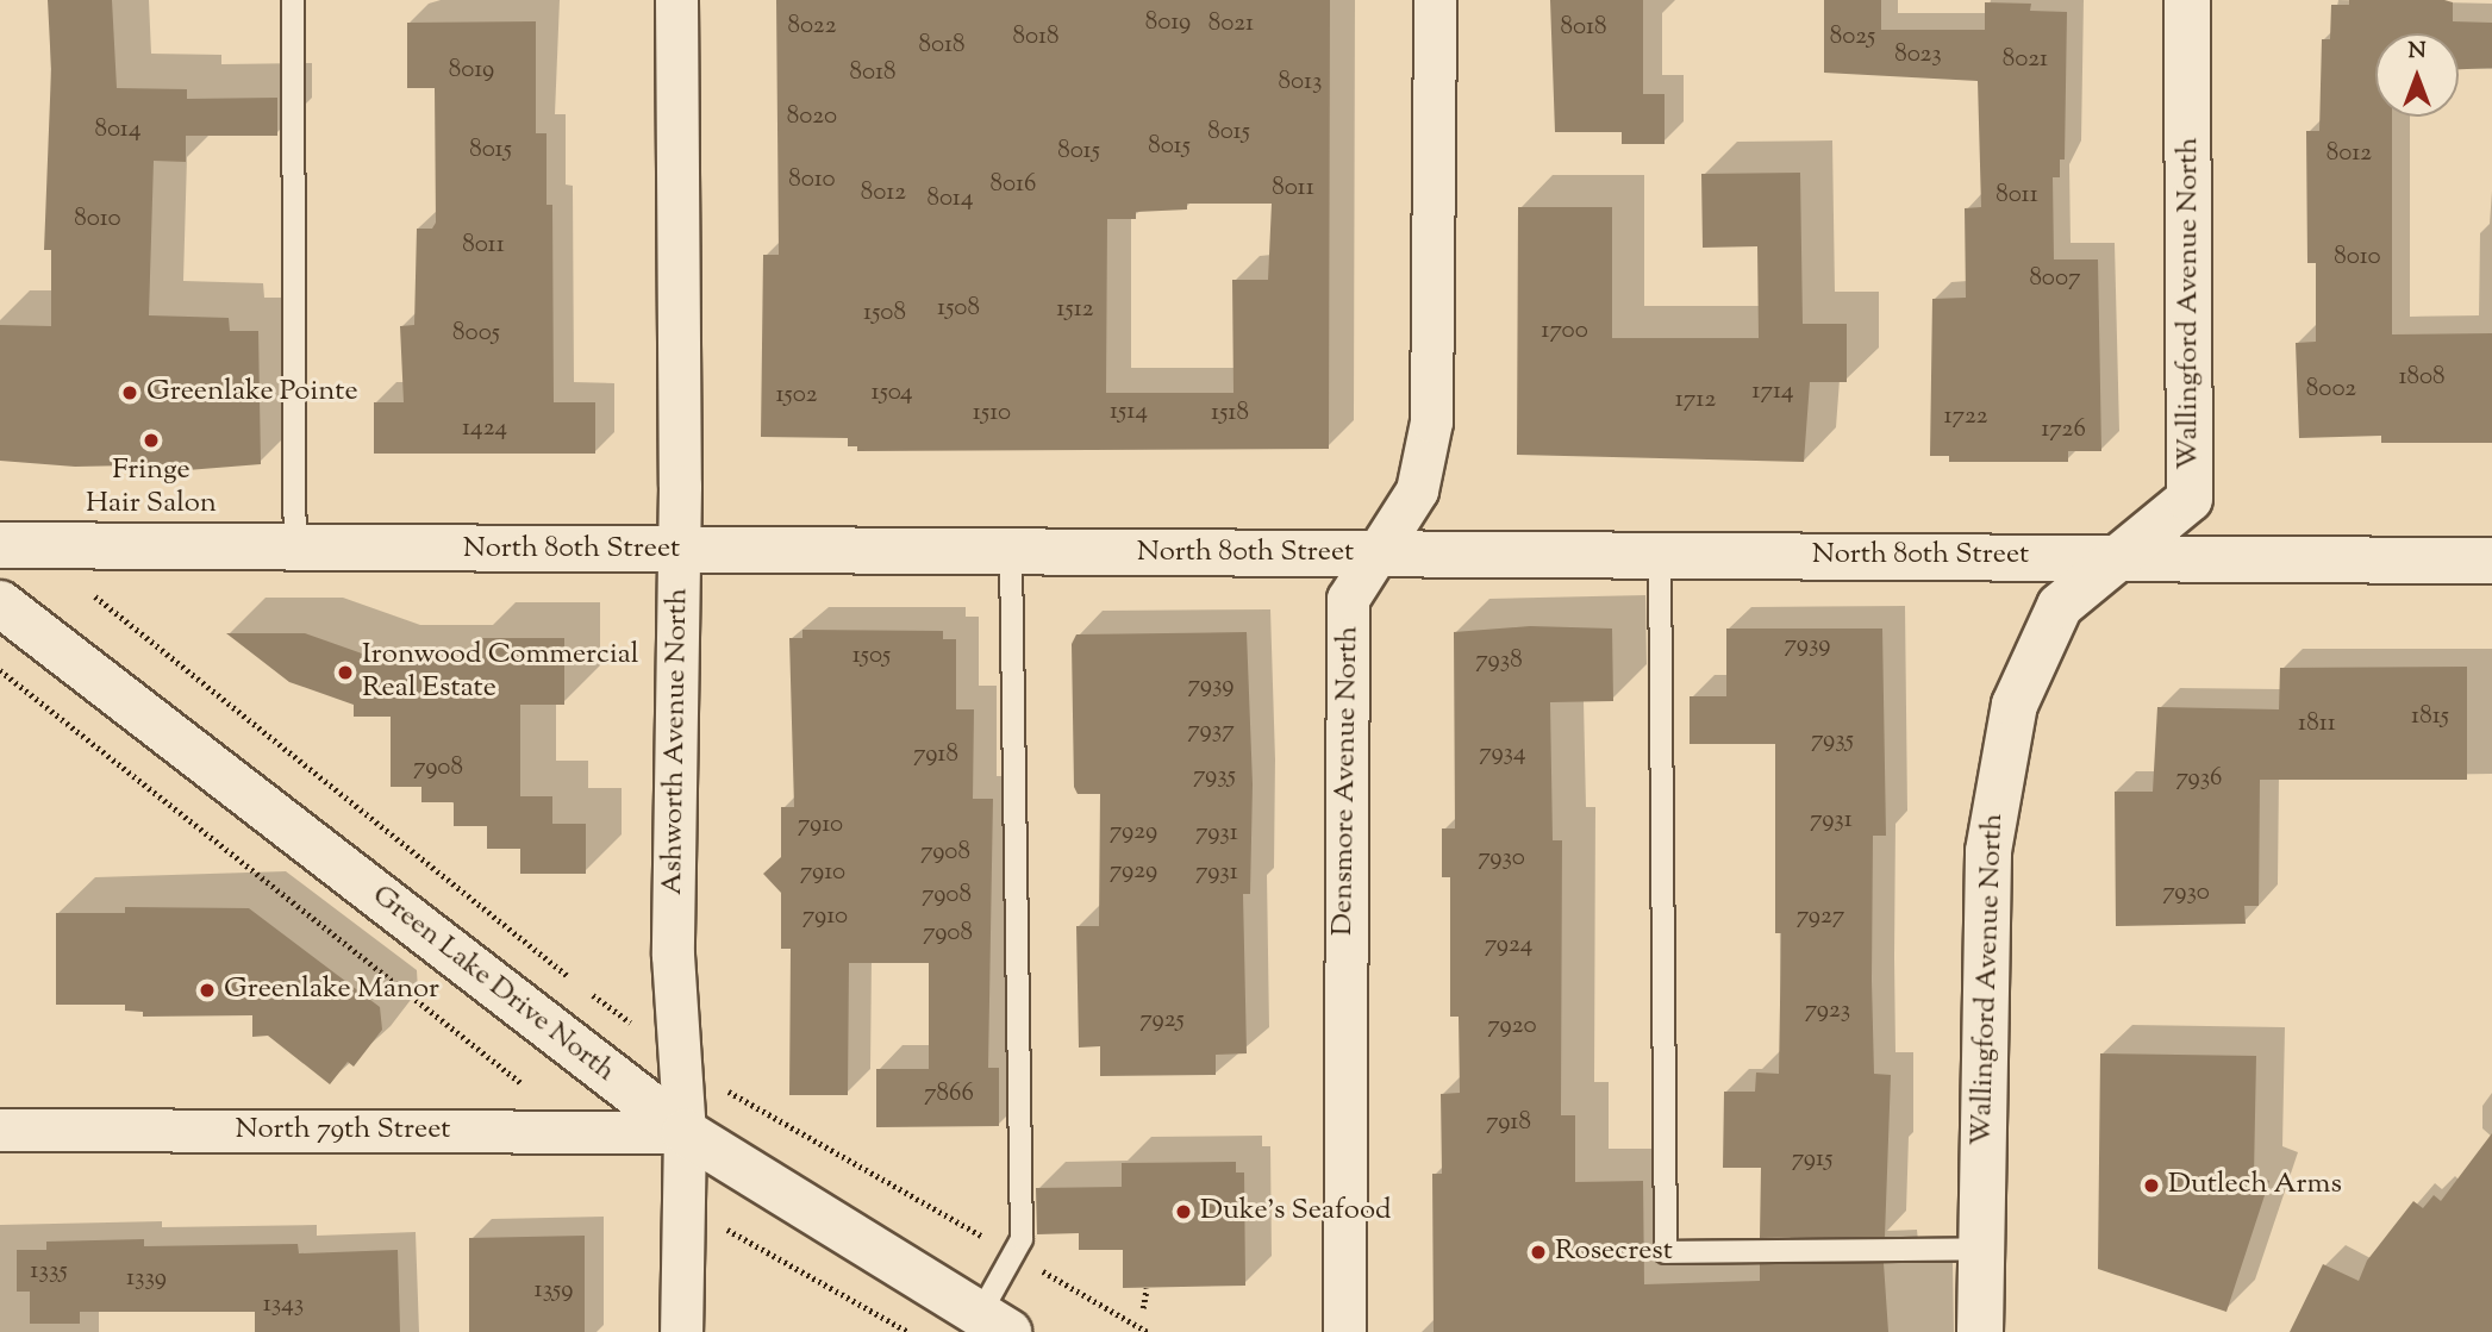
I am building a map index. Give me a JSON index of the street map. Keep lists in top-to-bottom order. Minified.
{"streets":{"street":["Wallingford Avenue North","North 80th Street","Ashworth Avenue North","Densmore Avenue North","Green Lake Drive North","North 79th Street"]},"crossings":[["Wallingford Avenue North","North 80th Street"],["North 80th Street","Ashworth Avenue North"],["North 80th Street","Densmore Avenue North"],["Ashworth Avenue North","Green Lake Drive North"],["Ashworth Avenue North","North 79th Street"],["Green Lake Drive North","North 79th Street"]],"places":["Greenlake Pointe","Fringe Hair Salon","Ironwood Commercial Real Estate","Greenlake Manor","Dutlech Arms","Duke's Seafood","Rosecrest"],"house_numbers":["8019","8021","8022","8018","8018","8025","8018","8023","8021","8019","8018","8013","8020","8014","8015","8015","8015","8015","8012","8010","8016","8011","8012","8011","8014","8010","8011","8010","8007","1508","1512","1508","1700","8005","1808","8002","1714","1504","1502","1712","1514","1510","1518","1722","1424","1726","7939","1505","7938","7939","1815","1811","7937","7935","7934","7918","7908","7935","7936","7931","7910","7929","7931","7908","7930","7929","7910","7931","7930","7908","7910","7927","7908","7924","7923","7925","7920","7866","7918","7915","1335","1339","1359","1343"],"north":"top"}
